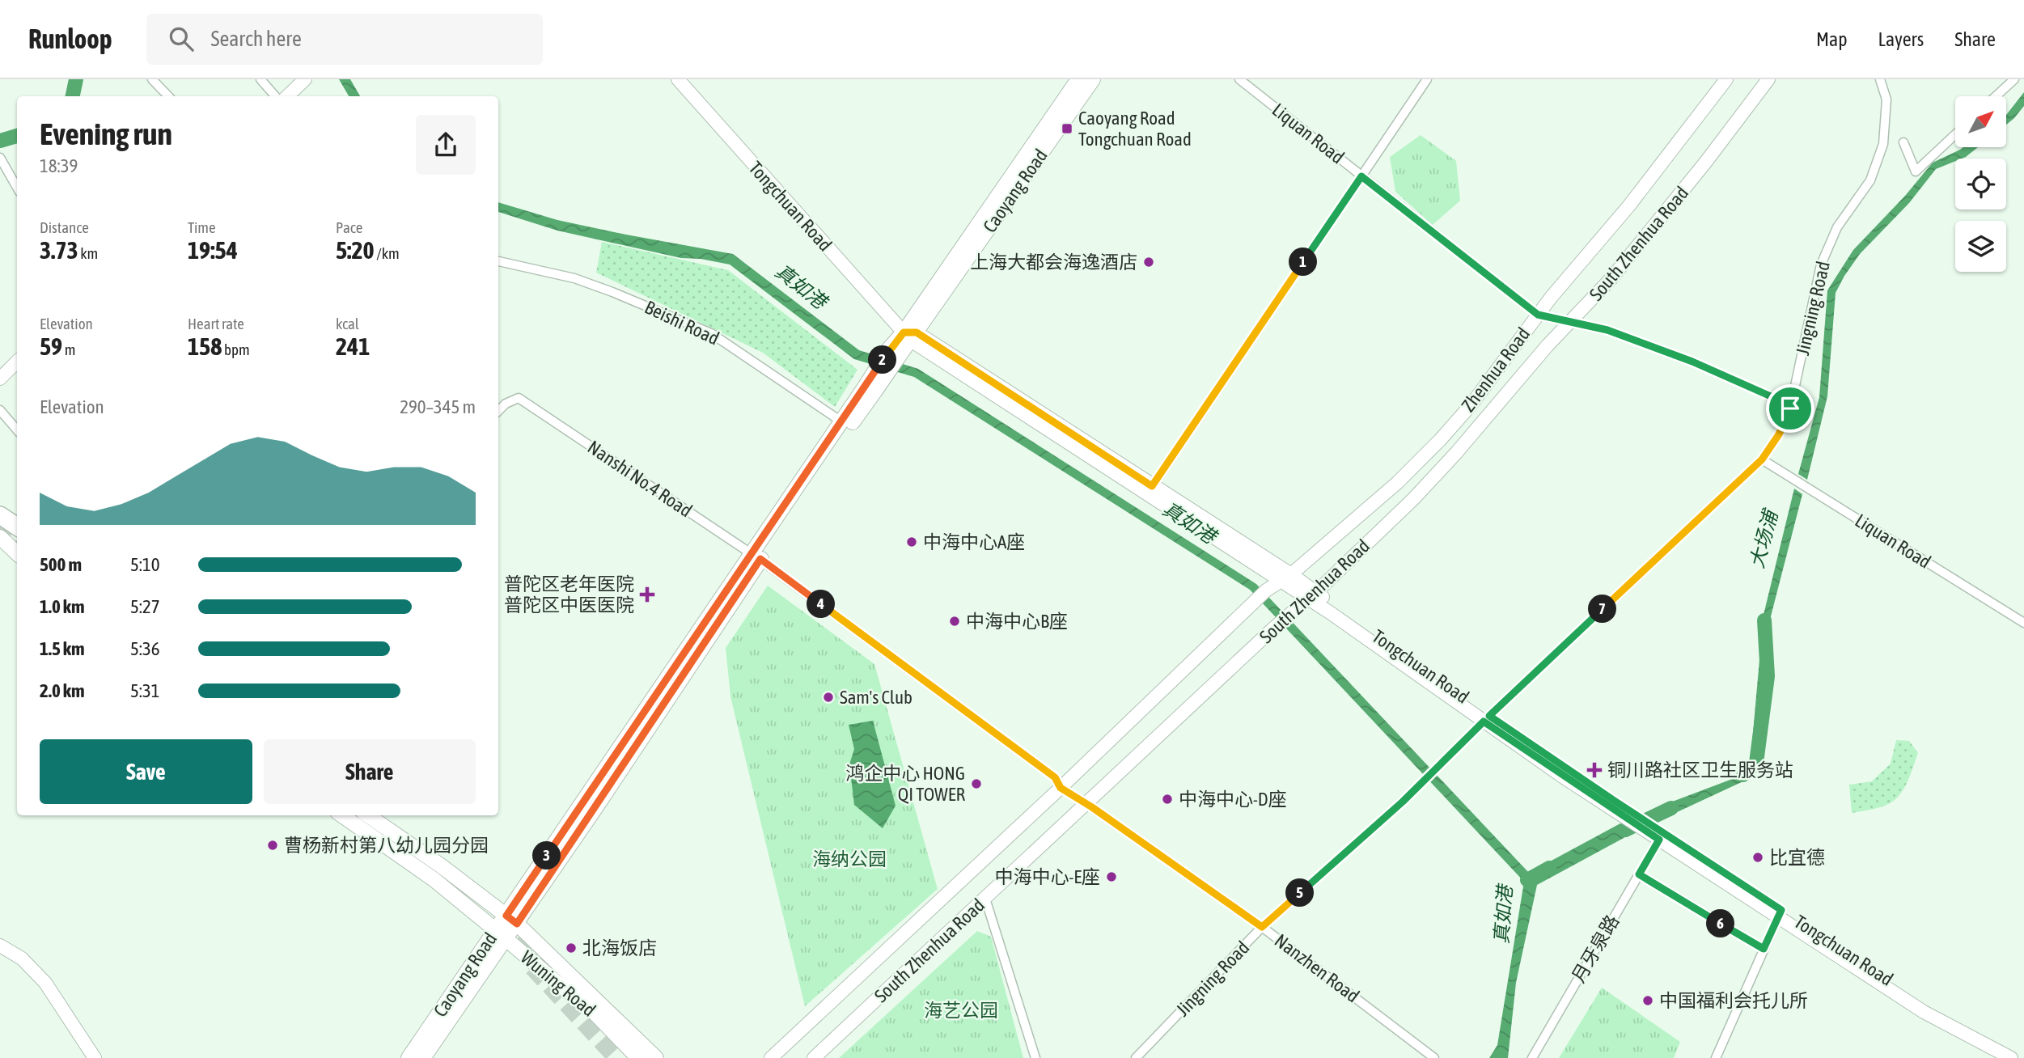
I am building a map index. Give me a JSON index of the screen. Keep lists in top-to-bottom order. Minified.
{"streets":{"main road":["Caoyang Road","Tongchuan Road","South Zhenhua Road","Zhenhua Road","Wuning Road"],"street":["Liquan Road","Jingning Road","Beishi Road","Nanshi No.4 Road","月牙泉路","Nanzhen Road"]},"crossings":[["Liquan Road","South Zhenhua Road"],["Liquan Road","Jingning Road"],["Liquan Road","Zhenhua Road"],["Caoyang Road","Tongchuan Road"],["Caoyang Road","Beishi Road"],["Caoyang Road","Nanshi No.4 Road"],["Caoyang Road","Nanzhen Road"],["Caoyang Road","Wuning Road"],["Tongchuan Road","South Zhenhua Road"],["Tongchuan Road","Jingning Road"],["Tongchuan Road","Zhenhua Road"],["Tongchuan Road","月牙泉路"],["South Zhenhua Road","Zhenhua Road"],["South Zhenhua Road","Nanzhen Road"],["Jingning Road","Nanzhen Road"],["Nanshi No.4 Road","Nanzhen Road"]],"water":["真如港","大场浦"],"parks":["海纳公园","海艺公园"],"places":{"transit":["Caoyang Road Tongchuan Road"],"other":["上海大都会海逸酒店","中海中心A座","中海中心B座","Sam's Club","鸿企中心 HONG QI TOWER","中海中心-D座","曹杨新村第八幼儿园分园","比宜德","中海中心-E座","北海饭店","中国福利会托儿所"],"health":["普陀区老年医院 普陀区中医医院","铜川路社区卫生服务站"]},"north":"top right","page":{"header":"Runloop","search":"Search here","nav":["Map","Layers","Share"],"heading":["Evening run","18:39"],"stats":[["Distance","3.73 km"],["Time","19:54"],["Pace","5:20 /km"],["Elevation","59 m"],["Heart rate","158 bpm"],["kcal","241"]],"pins":["1","2","4","7","3","5","6"],"chart":["Elevation","290–345 m"],"list":[{"name":"500 m","note":"5:10"},{"name":"1.0 km","note":"5:27"},{"name":"1.5 km","note":"5:36"},{"name":"2.0 km","note":"5:31"}],"buttons":["Save","Share"]}}
